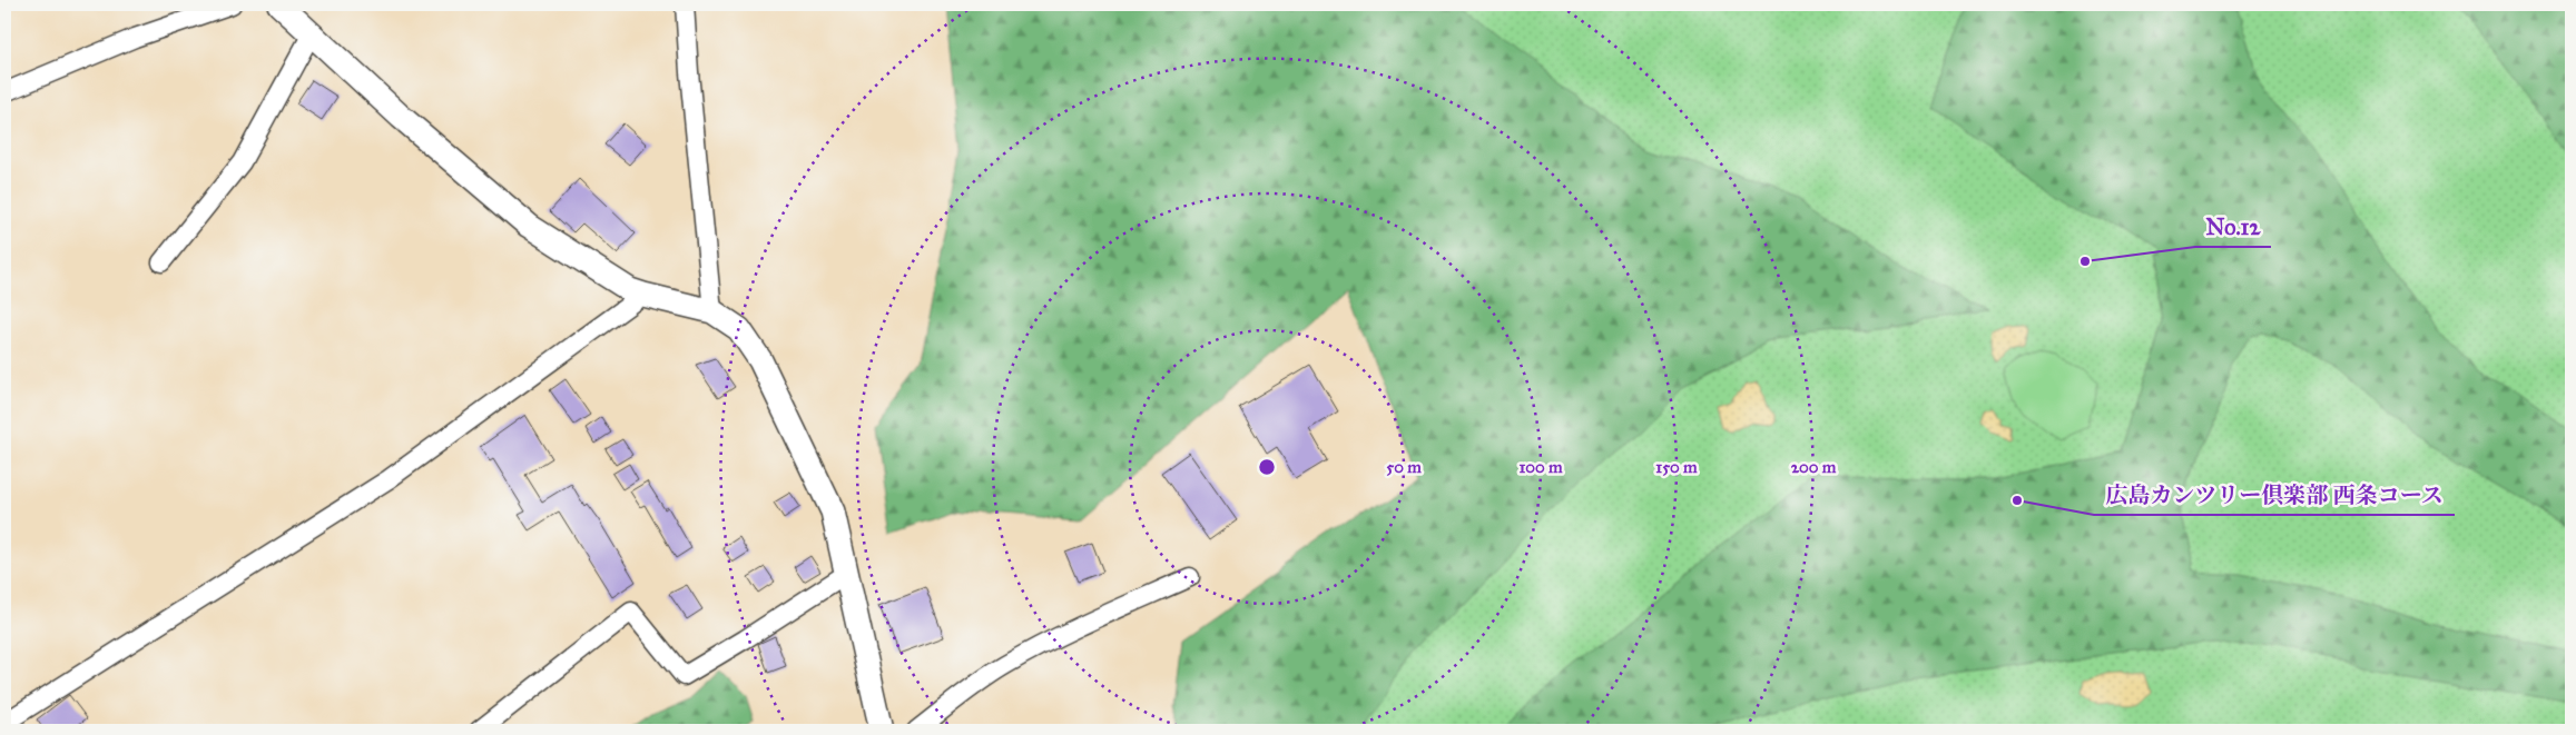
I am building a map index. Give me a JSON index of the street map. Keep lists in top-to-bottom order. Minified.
{"places":["No.12","広島カンツリー倶楽部 西条コース"],"rings":["50 m","100 m","150 m","200 m"]}
